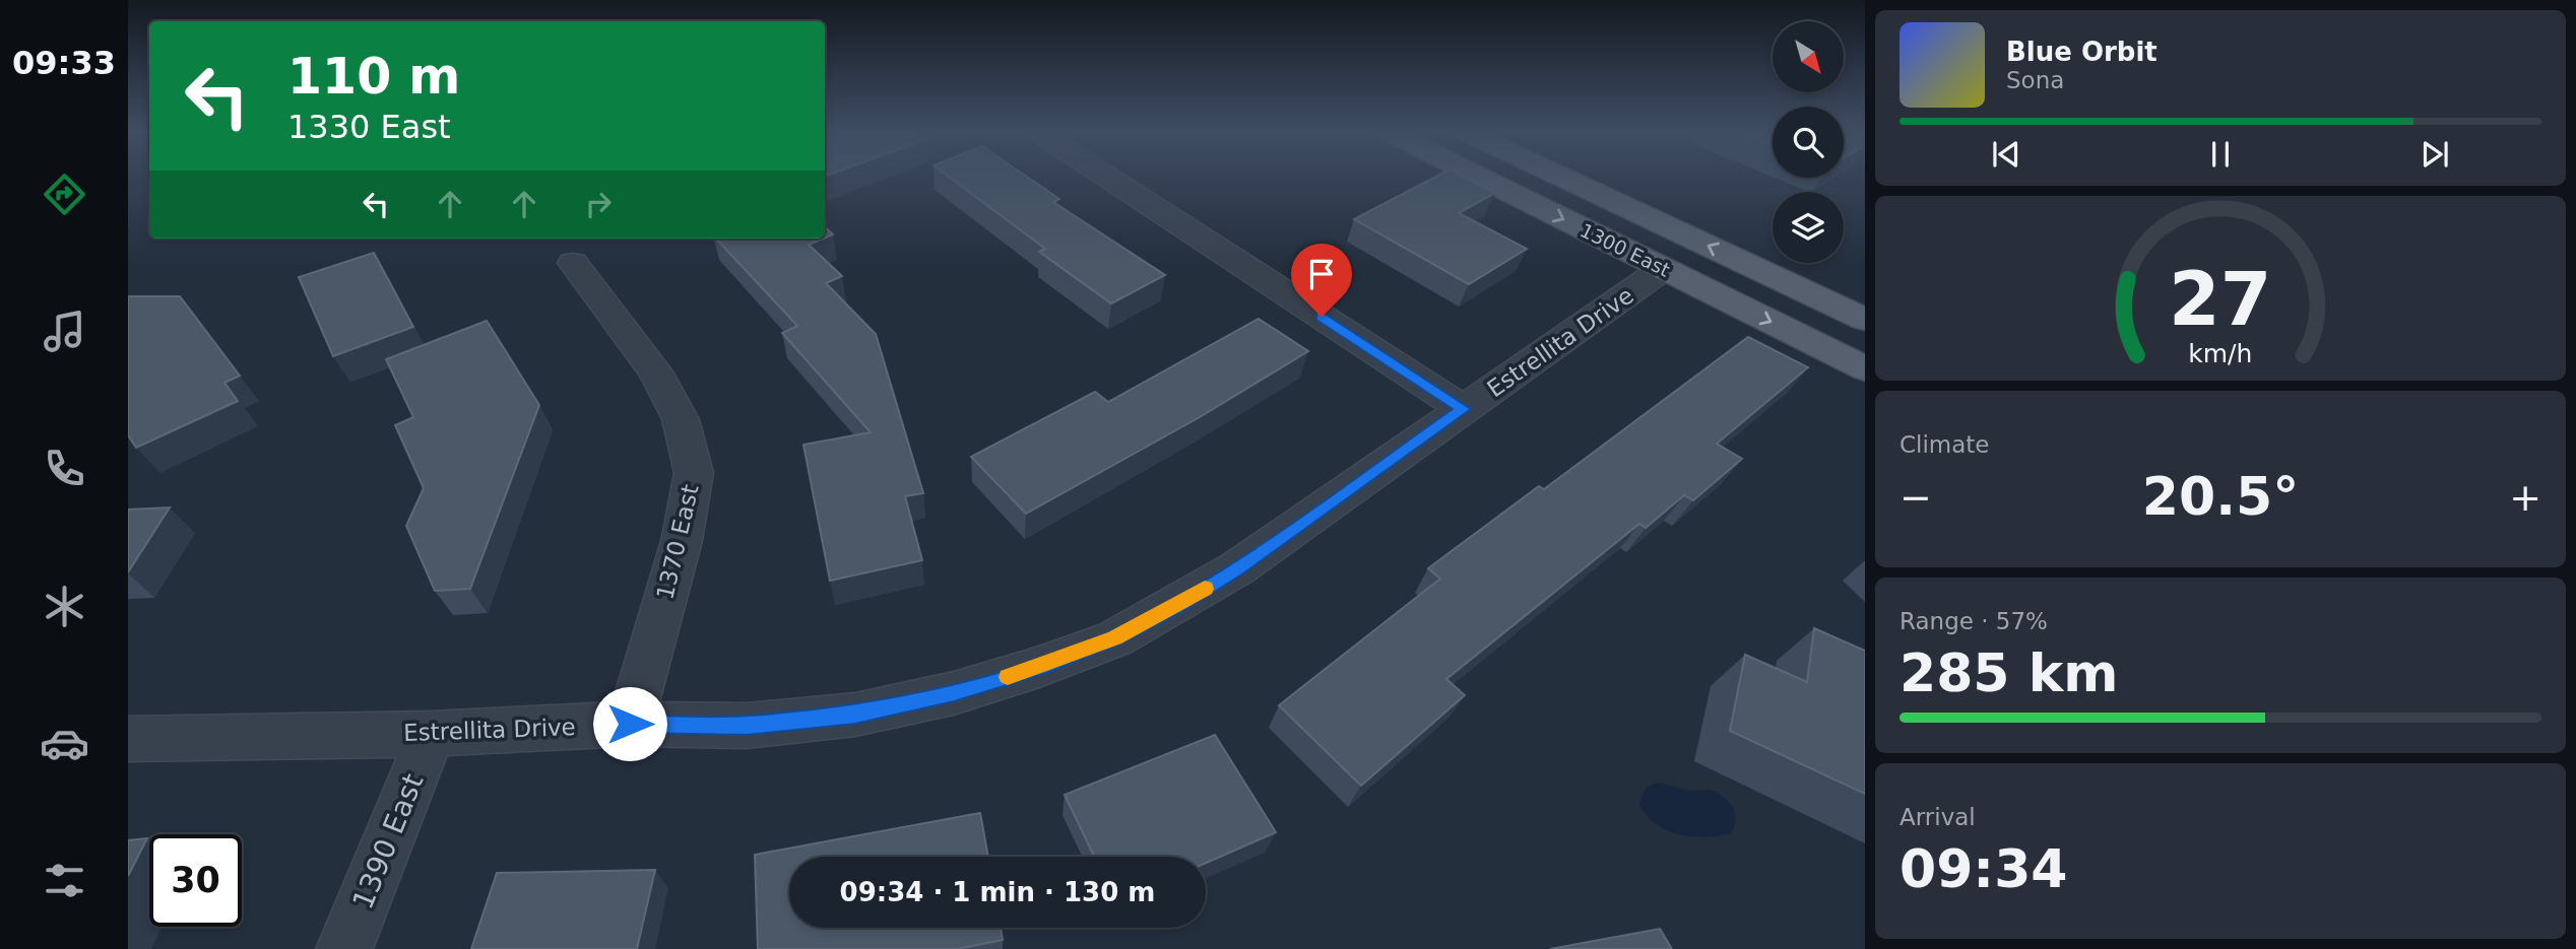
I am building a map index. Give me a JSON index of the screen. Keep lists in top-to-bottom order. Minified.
{"streets":{"main road":["1300 East"],"street":["Estrellita Drive","1370 East","1390 East"]},"crossings":[["1300 East","Estrellita Drive"],["Estrellita Drive","1370 East"],["Estrellita Drive","1390 East"]],"north":"bottom right","page":{"tabs":"09:33","turn":["110 m","1330 East"],"song":["Blue Orbit","Sona"],"tile":["Climate",["Range · 57%","285 km"],["Arrival","09:34"]],"heat":["−","20.5°","+"],"limit":"30","trip":"09:34 · 1 min · 130 m","gauge":["27","km/h"]}}
